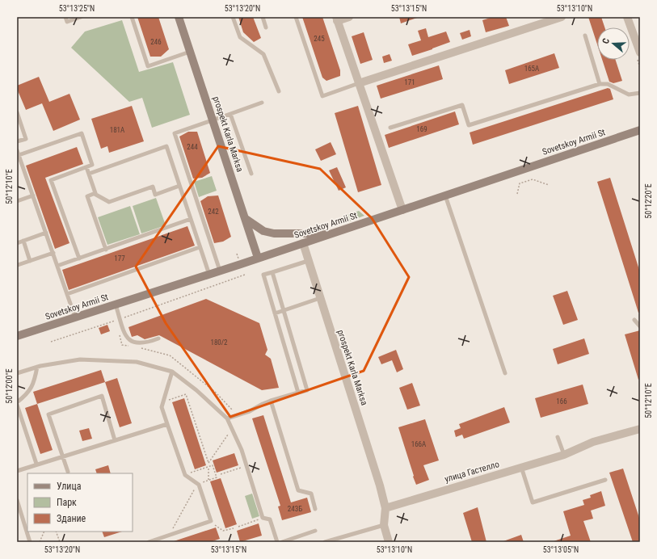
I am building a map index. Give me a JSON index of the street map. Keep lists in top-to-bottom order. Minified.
{"streets":{"main road":["prospekt Karla Marksa","Sovetskoy Armii St"],"street":["улица Гастелло"]},"crossings":[["prospekt Karla Marksa","Sovetskoy Armii St"]],"house_numbers":["245","246","165А","171","169","181А","244","242","177","180/2","166","166А","243Б"],"legend":["Улица","Парк","Здание"],"north":"left","coordinates":["53°13'25\"N","53°13'20\"N","53°13'15\"N","53°13'10\"N","50°12'10\"E","50°12'20\"E","50°12'00\"E","53°13'05\"N"]}
